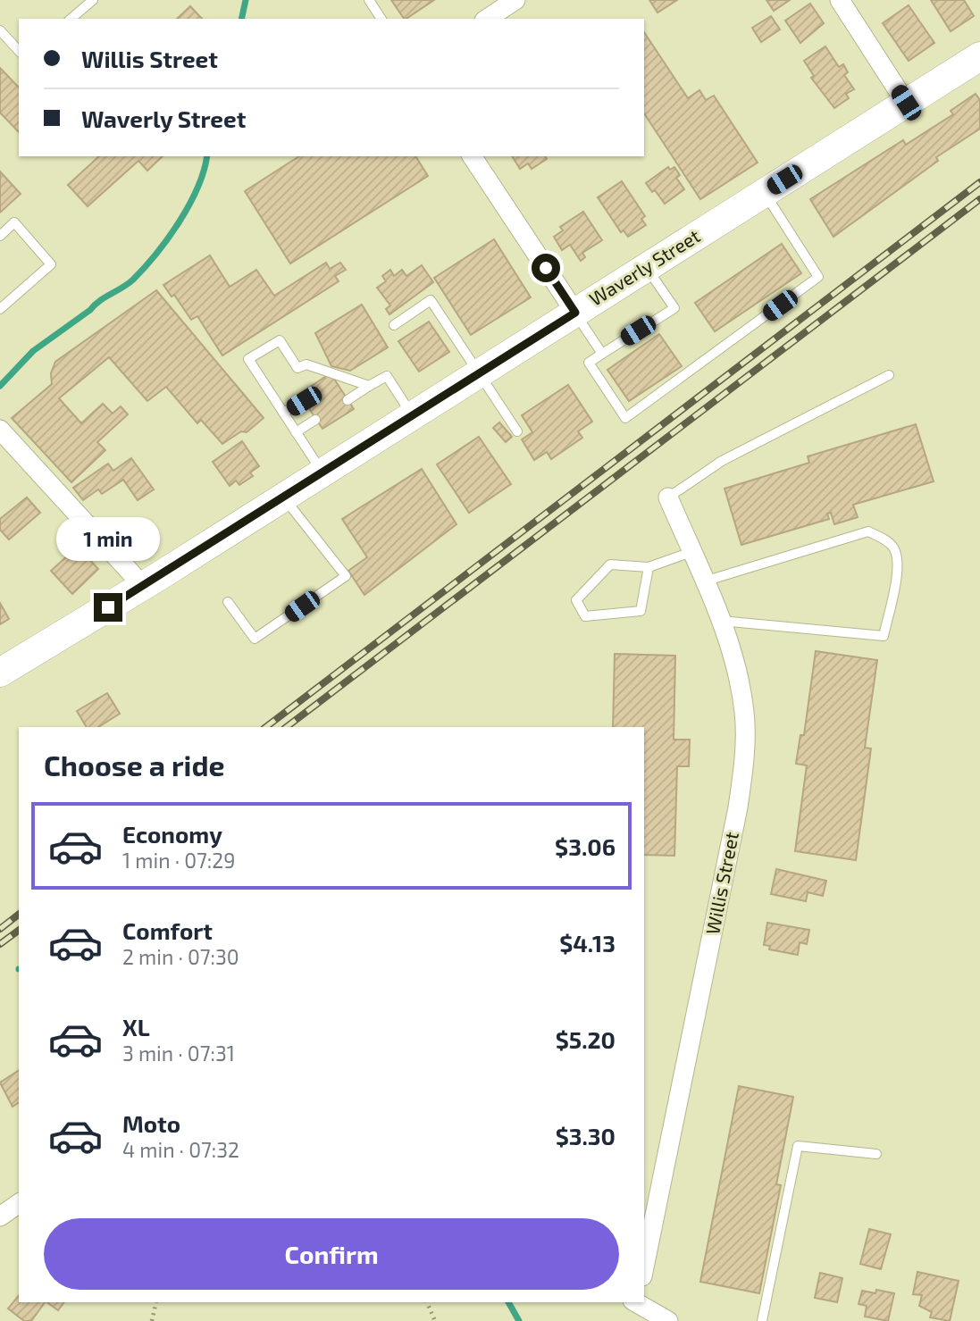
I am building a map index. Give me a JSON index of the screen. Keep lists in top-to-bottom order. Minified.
{"streets":{"main road":["Waverly Street"],"street":["Willis Street"]},"page":{"banner":["Willis Street","Waverly Street"],"bubble":"1 min","heading":"Choose a ride","list":[{"name":"Economy","note":"1 min · 07:29","value":"$3.06"},{"name":"Comfort","note":"2 min · 07:30","value":"$4.13"},{"name":"XL","note":"3 min · 07:31","value":"$5.20"},{"name":"Moto","note":"4 min · 07:32","value":"$3.30"}],"buttons":"Confirm"}}
